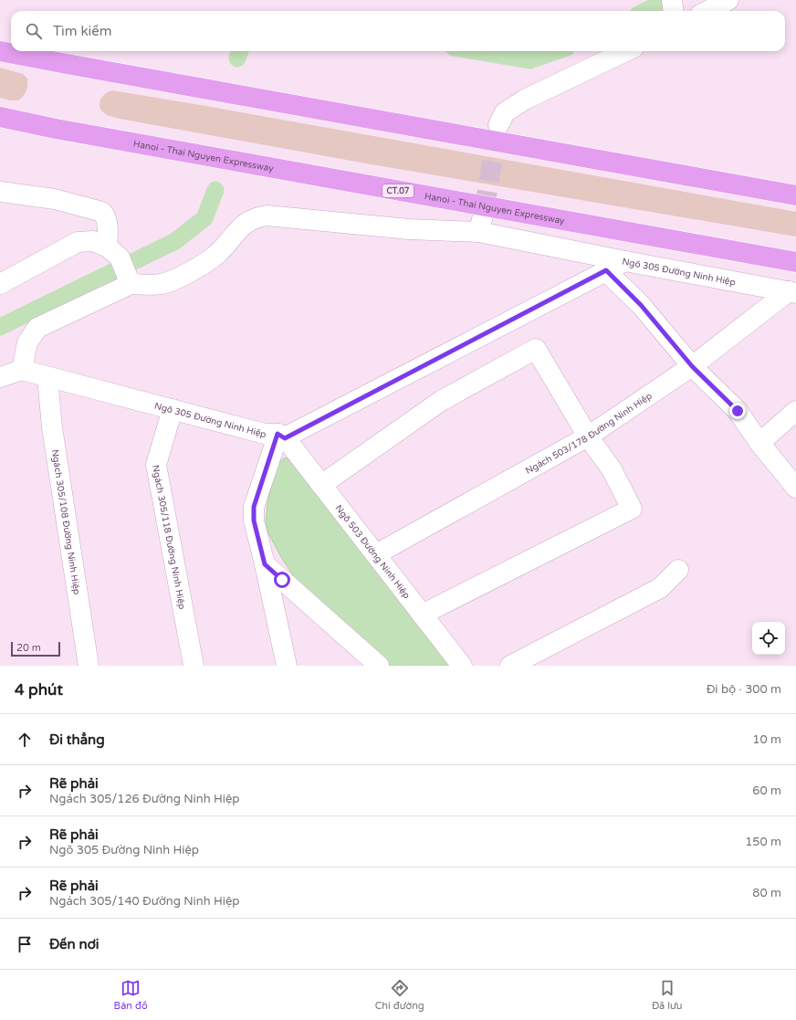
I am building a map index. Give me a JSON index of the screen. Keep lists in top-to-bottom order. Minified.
{"streets":{"highway":["Hanoi - Thai Nguyen Expressway","CT.07"],"street":["Ngõ 305 Đường Ninh Hiệp","Ngách 503/178 Đường Ninh Hiệp","Ngách 305/108 Đường Ninh Hiệp","Ngách 305/118 Đường Ninh Hiệp","Ngõ 503 Đường Ninh Hiệp"]},"crossings":[["Ngõ 305 Đường Ninh Hiệp","Ngách 503/178 Đường Ninh Hiệp"],["Ngõ 305 Đường Ninh Hiệp","Ngách 305/108 Đường Ninh Hiệp"],["Ngõ 305 Đường Ninh Hiệp","Ngách 305/118 Đường Ninh Hiệp"],["Ngõ 305 Đường Ninh Hiệp","Ngõ 503 Đường Ninh Hiệp"],["Ngách 503/178 Đường Ninh Hiệp","Ngõ 503 Đường Ninh Hiệp"]],"scale_bar":"20 m","page":{"search":"Tìm kiếm","scale":"20 m","heading":["4 phút","Đi bộ · 300 m"],"list":[["Đi thẳng","10 m"],["Rẽ phải","Ngách 305/126 Đường Ninh Hiệp","60 m"],["Rẽ phải","Ngõ 305 Đường Ninh Hiệp","150 m"],["Rẽ phải","Ngách 305/140 Đường Ninh Hiệp","80 m"],"Đến nơi"],"nav":["Bản đồ","Chỉ đường","Đã lưu"]}}
